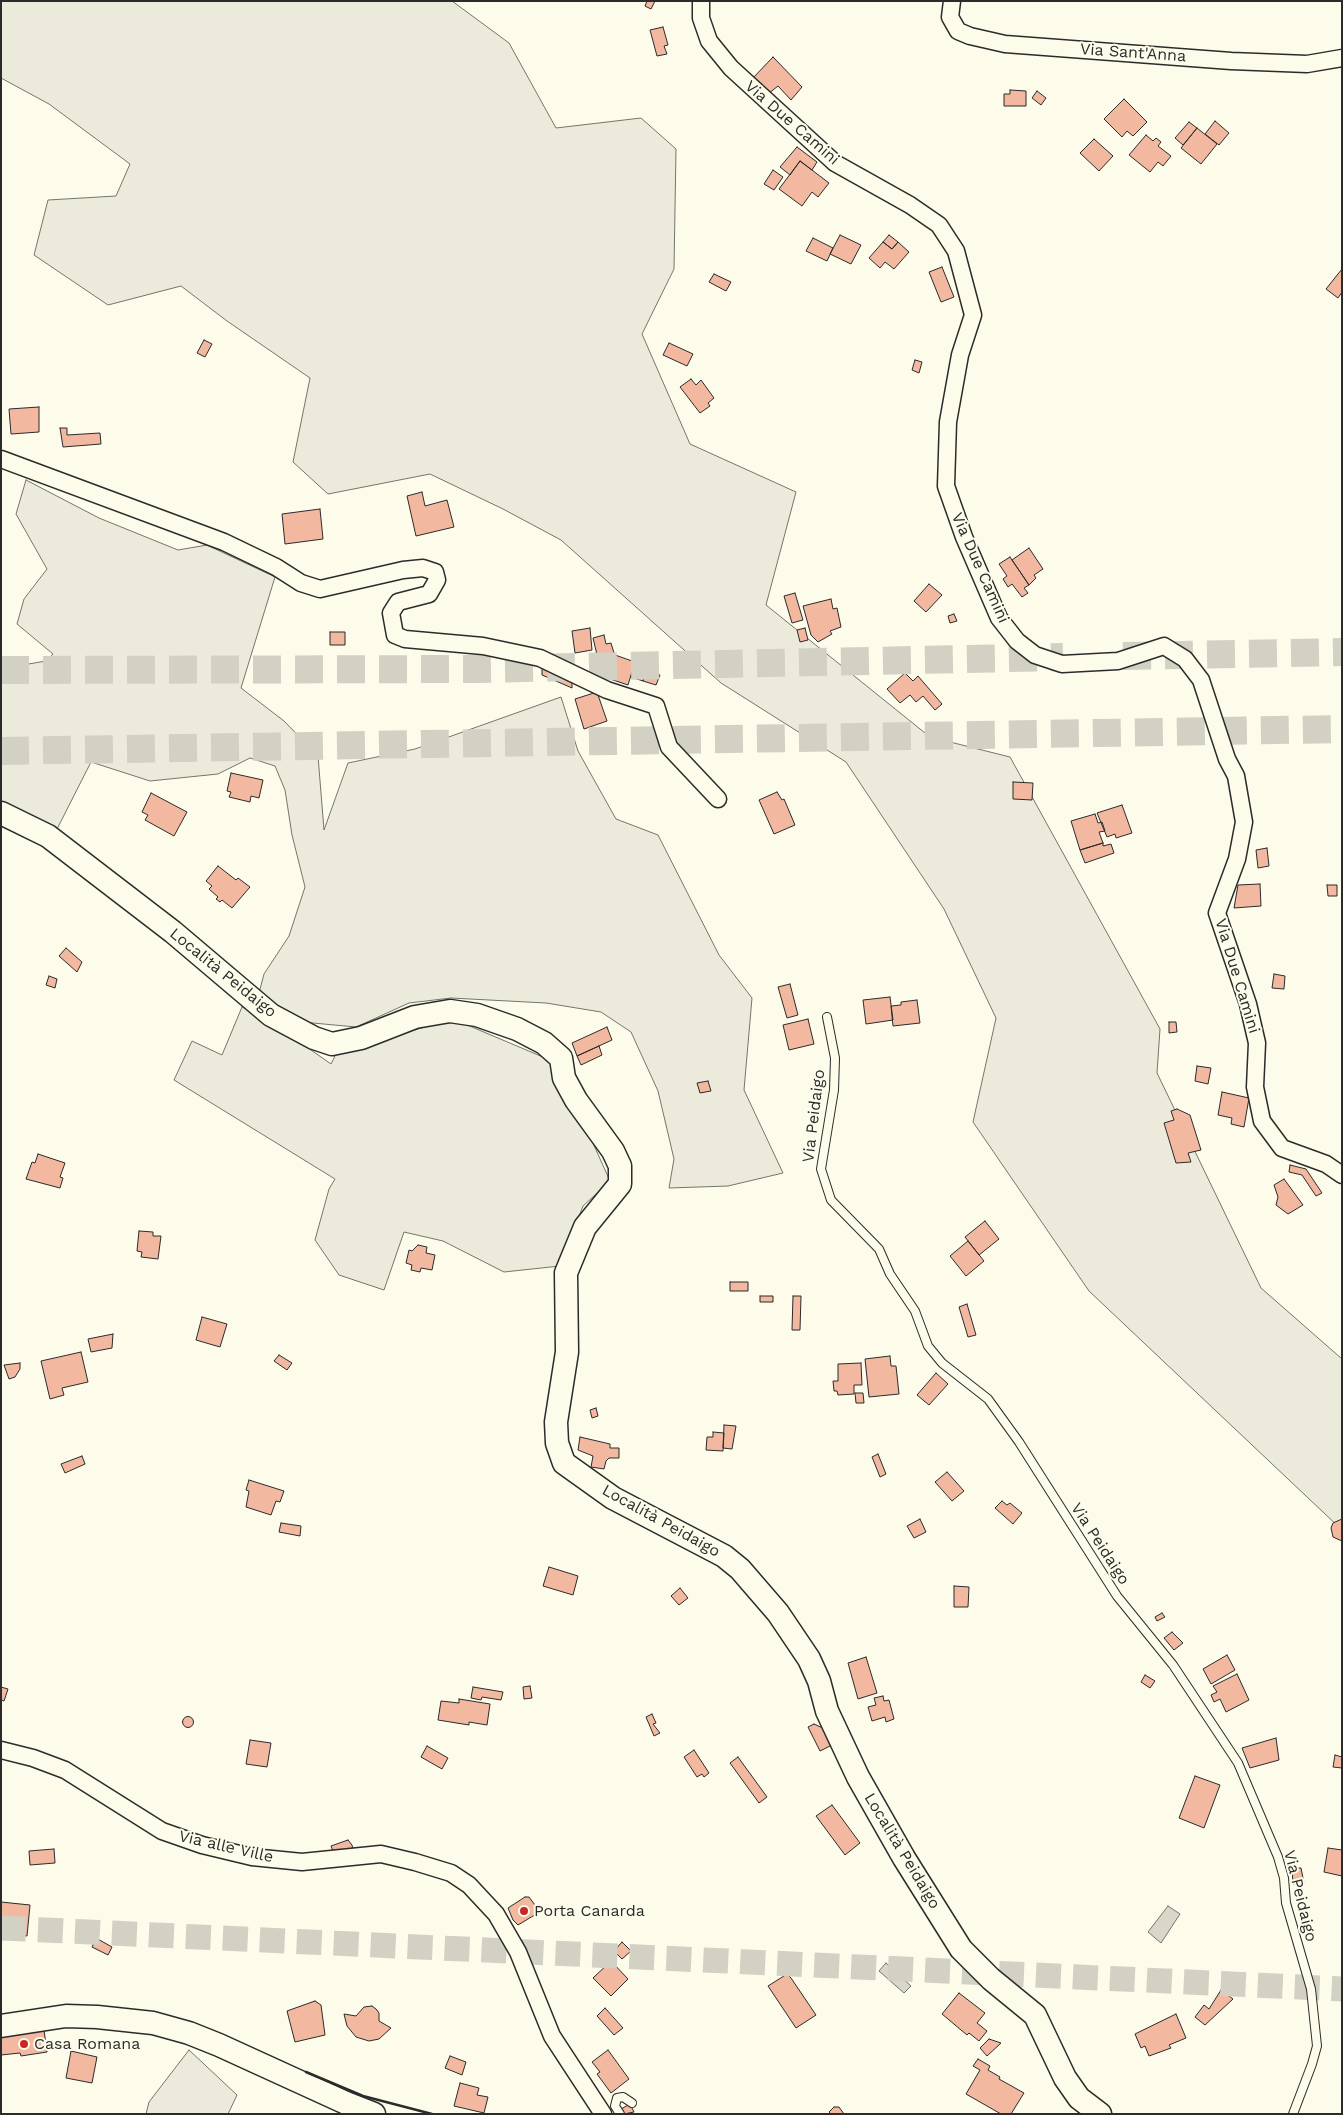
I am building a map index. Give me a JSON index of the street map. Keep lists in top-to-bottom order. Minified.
{"streets":{"street":["Via Sant'Anna","Via Due Camini","Località Peidaigo","Via alle Ville"],"lane":["Via Peidaigo"]},"places":["Porta Canarda","Casa Romana"]}
